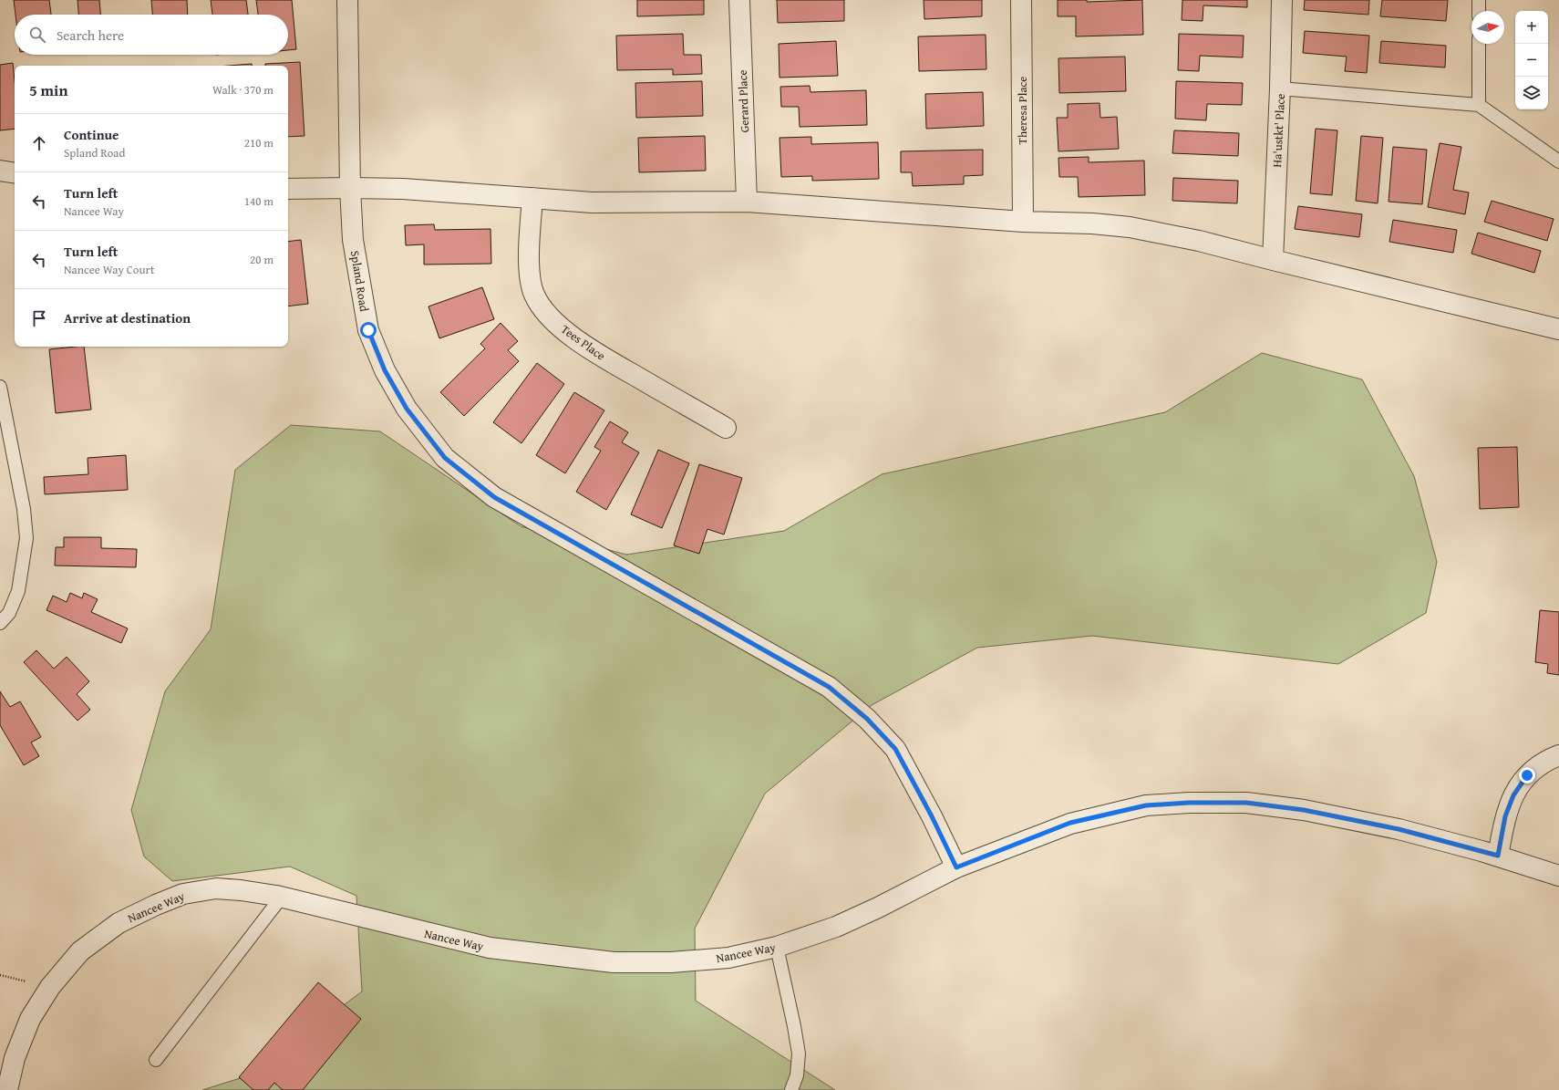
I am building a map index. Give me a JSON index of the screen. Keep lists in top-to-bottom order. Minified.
{"streets":{"street":["Gerard Place","Theresa Place","Ha'ustkt' Place","Spland Road","Tees Place","Nancee Way"]},"crossings":[["Spland Road","Nancee Way"]],"north":"right","page":{"map_buttons":["+","−"],"search":"Search here","heading":["5 min","Walk · 370 m"],"list":[["Continue","Spland Road","210 m"],["Turn left","Nancee Way","140 m"],["Turn left","Nancee Way Court","20 m"],"Arrive at destination"]}}
